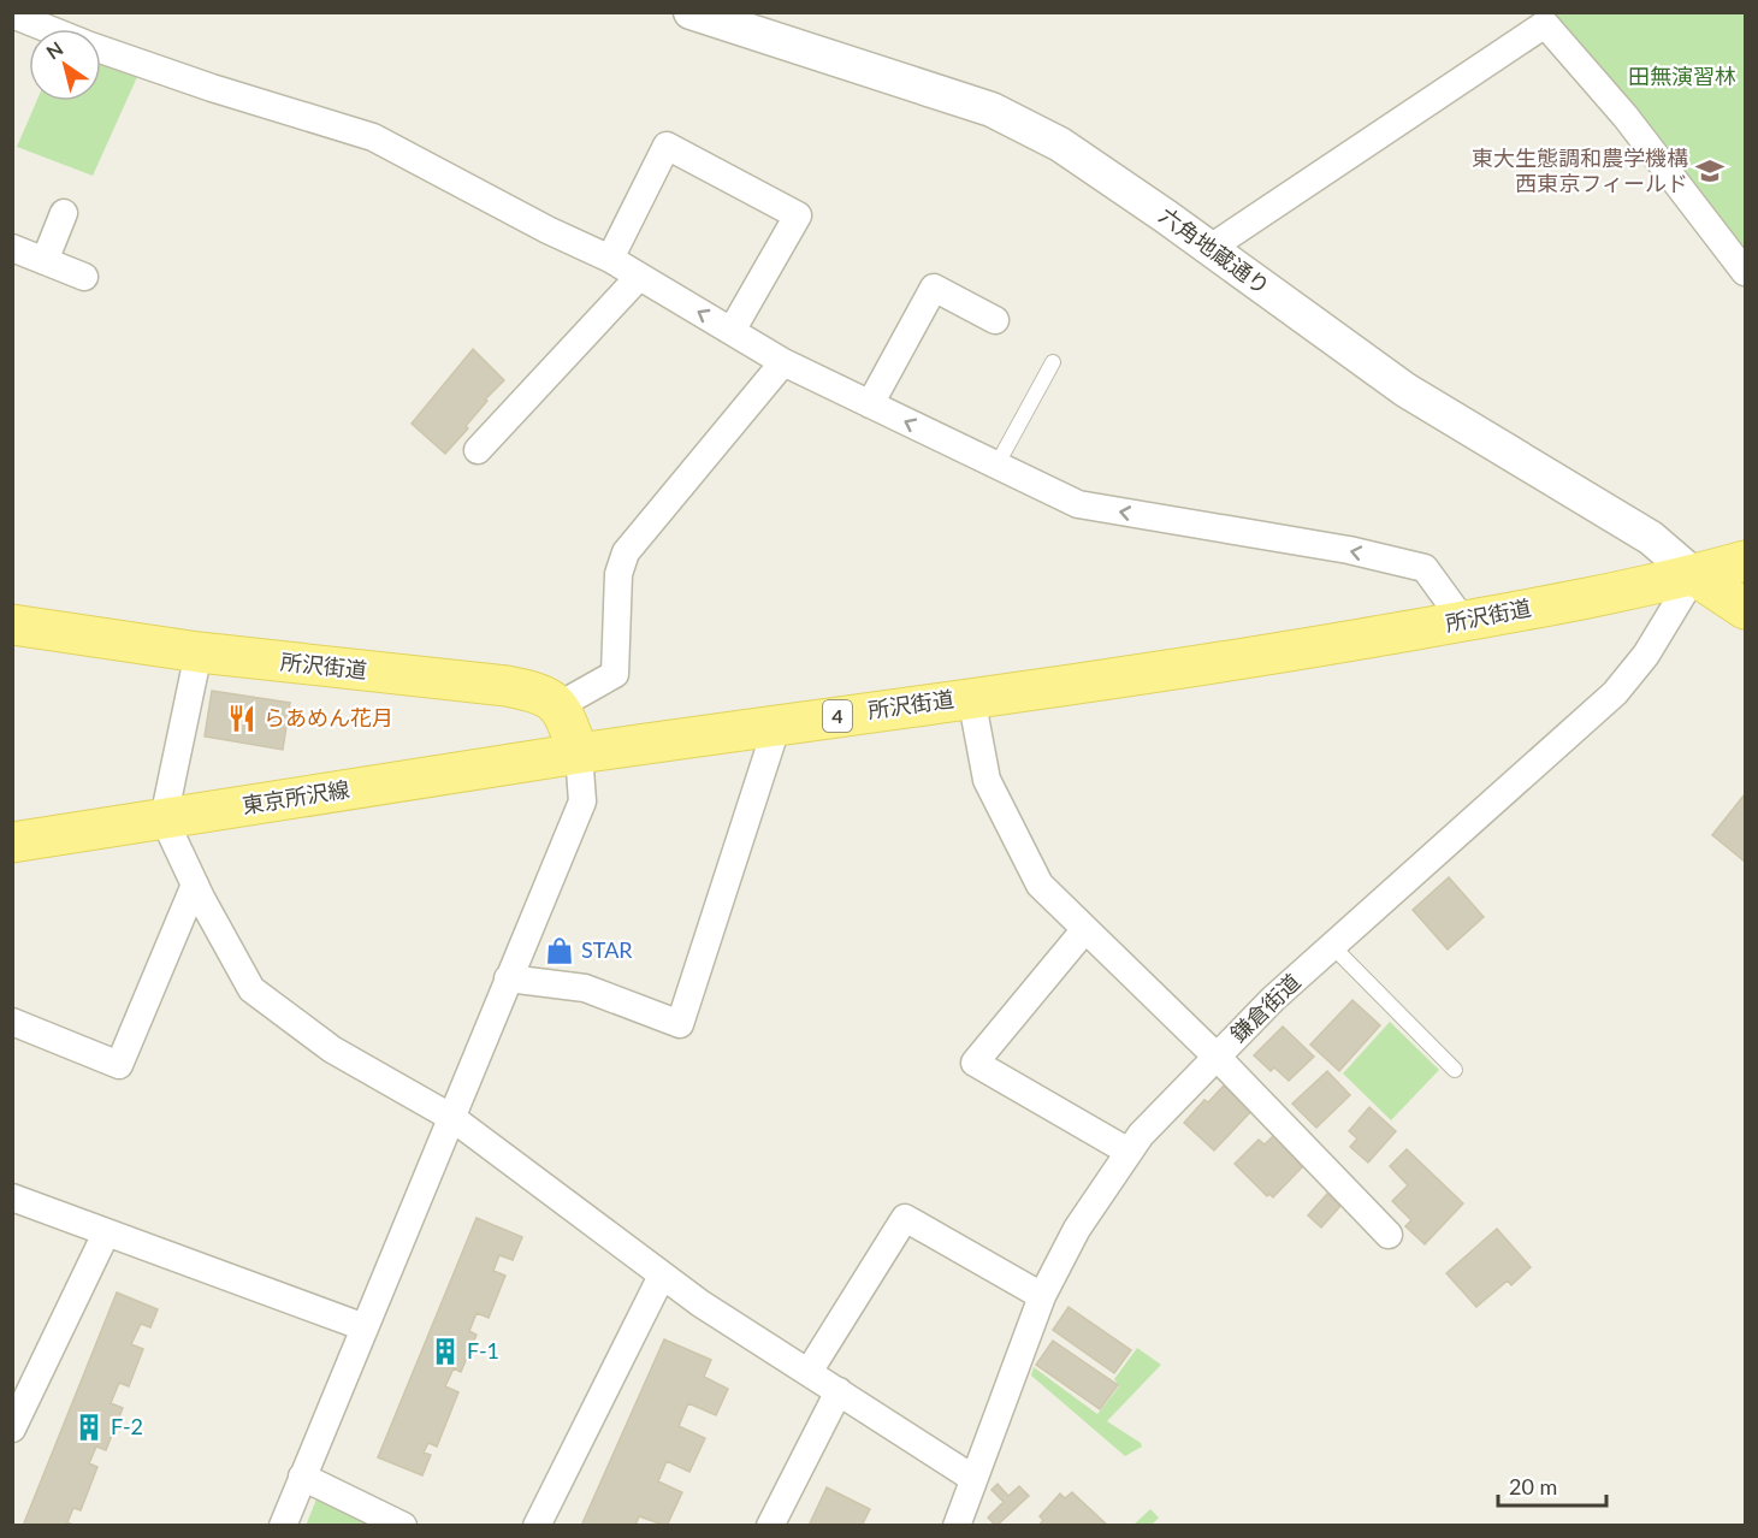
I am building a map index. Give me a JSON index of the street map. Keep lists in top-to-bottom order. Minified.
{"streets":{"main road":["所沢街道","4","東京所沢線"],"street":["六角地蔵通り","鎌倉街道"]},"crossings":[["六角地蔵通り","所沢街道"],["六角地蔵通り","4"],["六角地蔵通り","鎌倉街道"],["所沢街道","4"],["所沢街道","東京所沢線"],["所沢街道","鎌倉街道"],["4","鎌倉街道"]],"parks":["田無演習林"],"places":{"school or university":["東大生態調和農学機構 西東京フィールド"],"restaurant":["らあめん花月"],"shop":["STAR"],"building":["F-1","F-2"]},"scale_bar":"20 m","north":"top left"}
